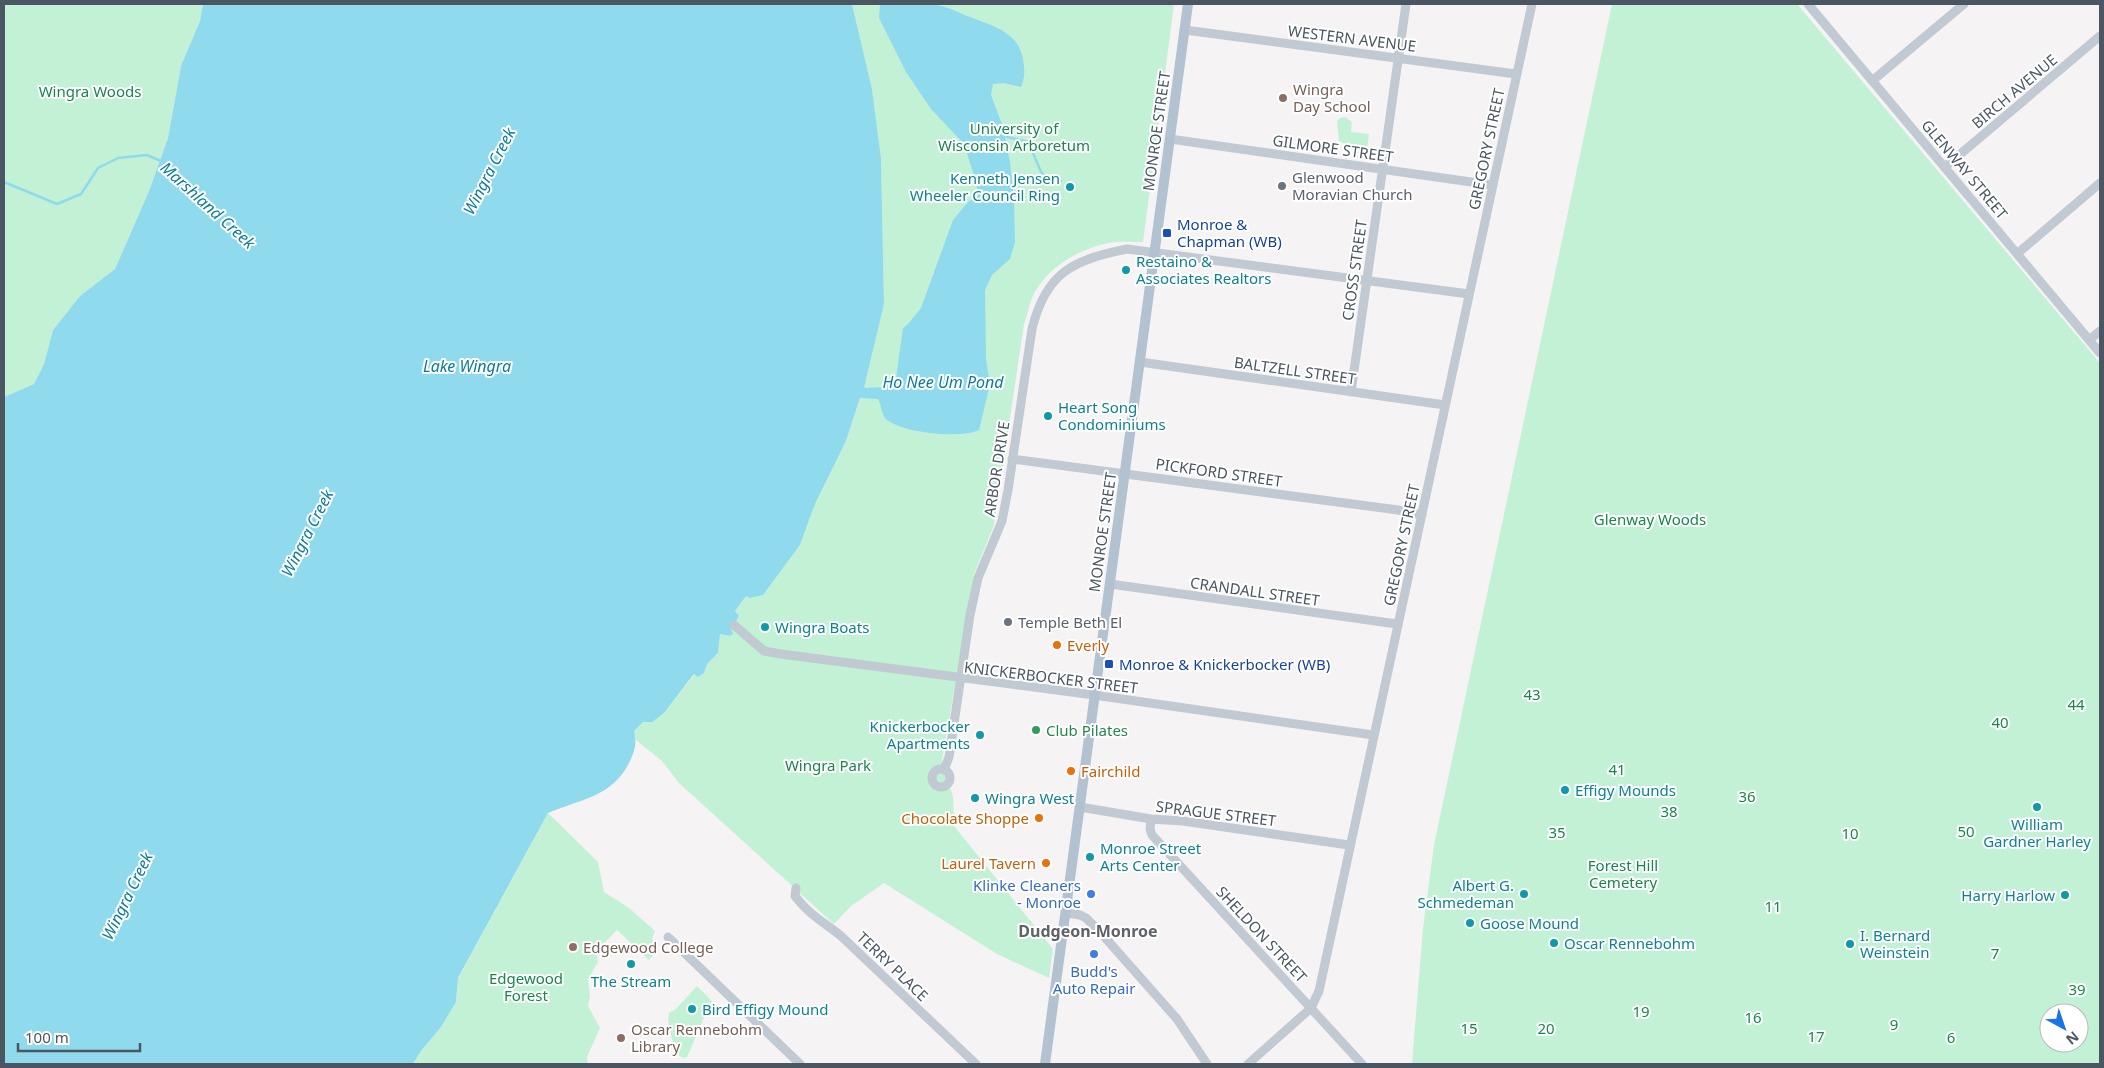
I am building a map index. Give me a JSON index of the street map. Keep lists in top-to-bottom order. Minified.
{"streets":{"main road":["MONROE STREET"],"street":["WESTERN AVENUE","BIRCH AVENUE","GILMORE STREET","GREGORY STREET","GLENWAY STREET","CROSS STREET","BALTZELL STREET","ARBOR DRIVE","PICKFORD STREET","CRANDALL STREET","KNICKERBOCKER STREET","SPRAGUE STREET","SHELDON STREET","TERRY PLACE"]},"crossings":[["WESTERN AVENUE","MONROE STREET"],["WESTERN AVENUE","GREGORY STREET"],["WESTERN AVENUE","CROSS STREET"],["BIRCH AVENUE","GLENWAY STREET"],["MONROE STREET","GILMORE STREET"],["MONROE STREET","BALTZELL STREET"],["MONROE STREET","ARBOR DRIVE"],["MONROE STREET","PICKFORD STREET"],["MONROE STREET","CRANDALL STREET"],["MONROE STREET","KNICKERBOCKER STREET"],["MONROE STREET","SPRAGUE STREET"],["GILMORE STREET","GREGORY STREET"],["GILMORE STREET","CROSS STREET"],["GREGORY STREET","BALTZELL STREET"],["GREGORY STREET","ARBOR DRIVE"],["GREGORY STREET","PICKFORD STREET"],["GREGORY STREET","CRANDALL STREET"],["GREGORY STREET","KNICKERBOCKER STREET"],["GREGORY STREET","SPRAGUE STREET"],["GREGORY STREET","SHELDON STREET"],["CROSS STREET","BALTZELL STREET"],["CROSS STREET","ARBOR DRIVE"],["ARBOR DRIVE","PICKFORD STREET"],["ARBOR DRIVE","KNICKERBOCKER STREET"],["SPRAGUE STREET","SHELDON STREET"]],"districts":["Dudgeon-Monroe"],"water":["Wingra Creek","Marshland Creek","Lake Wingra","Ho Nee Um Pond"],"parks":["Wingra Woods","University of Wisconsin Arboretum","Glenway Woods","43","44","40","Wingra Park","41","36","38","50","35","10","Forest Hill Cemetery","11","7","Edgewood Forest","39","19","16","9","15","20","17","6"],"places":{"other":["Wingra Day School","Glenwood Moravian Church","Kenneth Jensen Wheeler Council Ring","Restaino & Associates Realtors","Heart Song Condominiums","Temple Beth El","Wingra Boats","Everly","Club Pilates","Knickerbocker Apartments","Fairchild","Effigy Mounds","Wingra West","William Gardner Harley","Chocolate Shoppe","Monroe Street Arts Center","Laurel Tavern","Klinke Cleaners - Monroe","Albert G. Schmedeman","Harry Harlow","Goose Mound","Oscar Rennebohm","I. Bernard Weinstein","Edgewood College","Budd's Auto Repair","The Stream","Bird Effigy Mound","Oscar Rennebohm Library"],"transit":["Monroe & Chapman (WB)","Monroe & Knickerbocker (WB)"]},"scale_bar":"100 m","north":"bottom right"}
